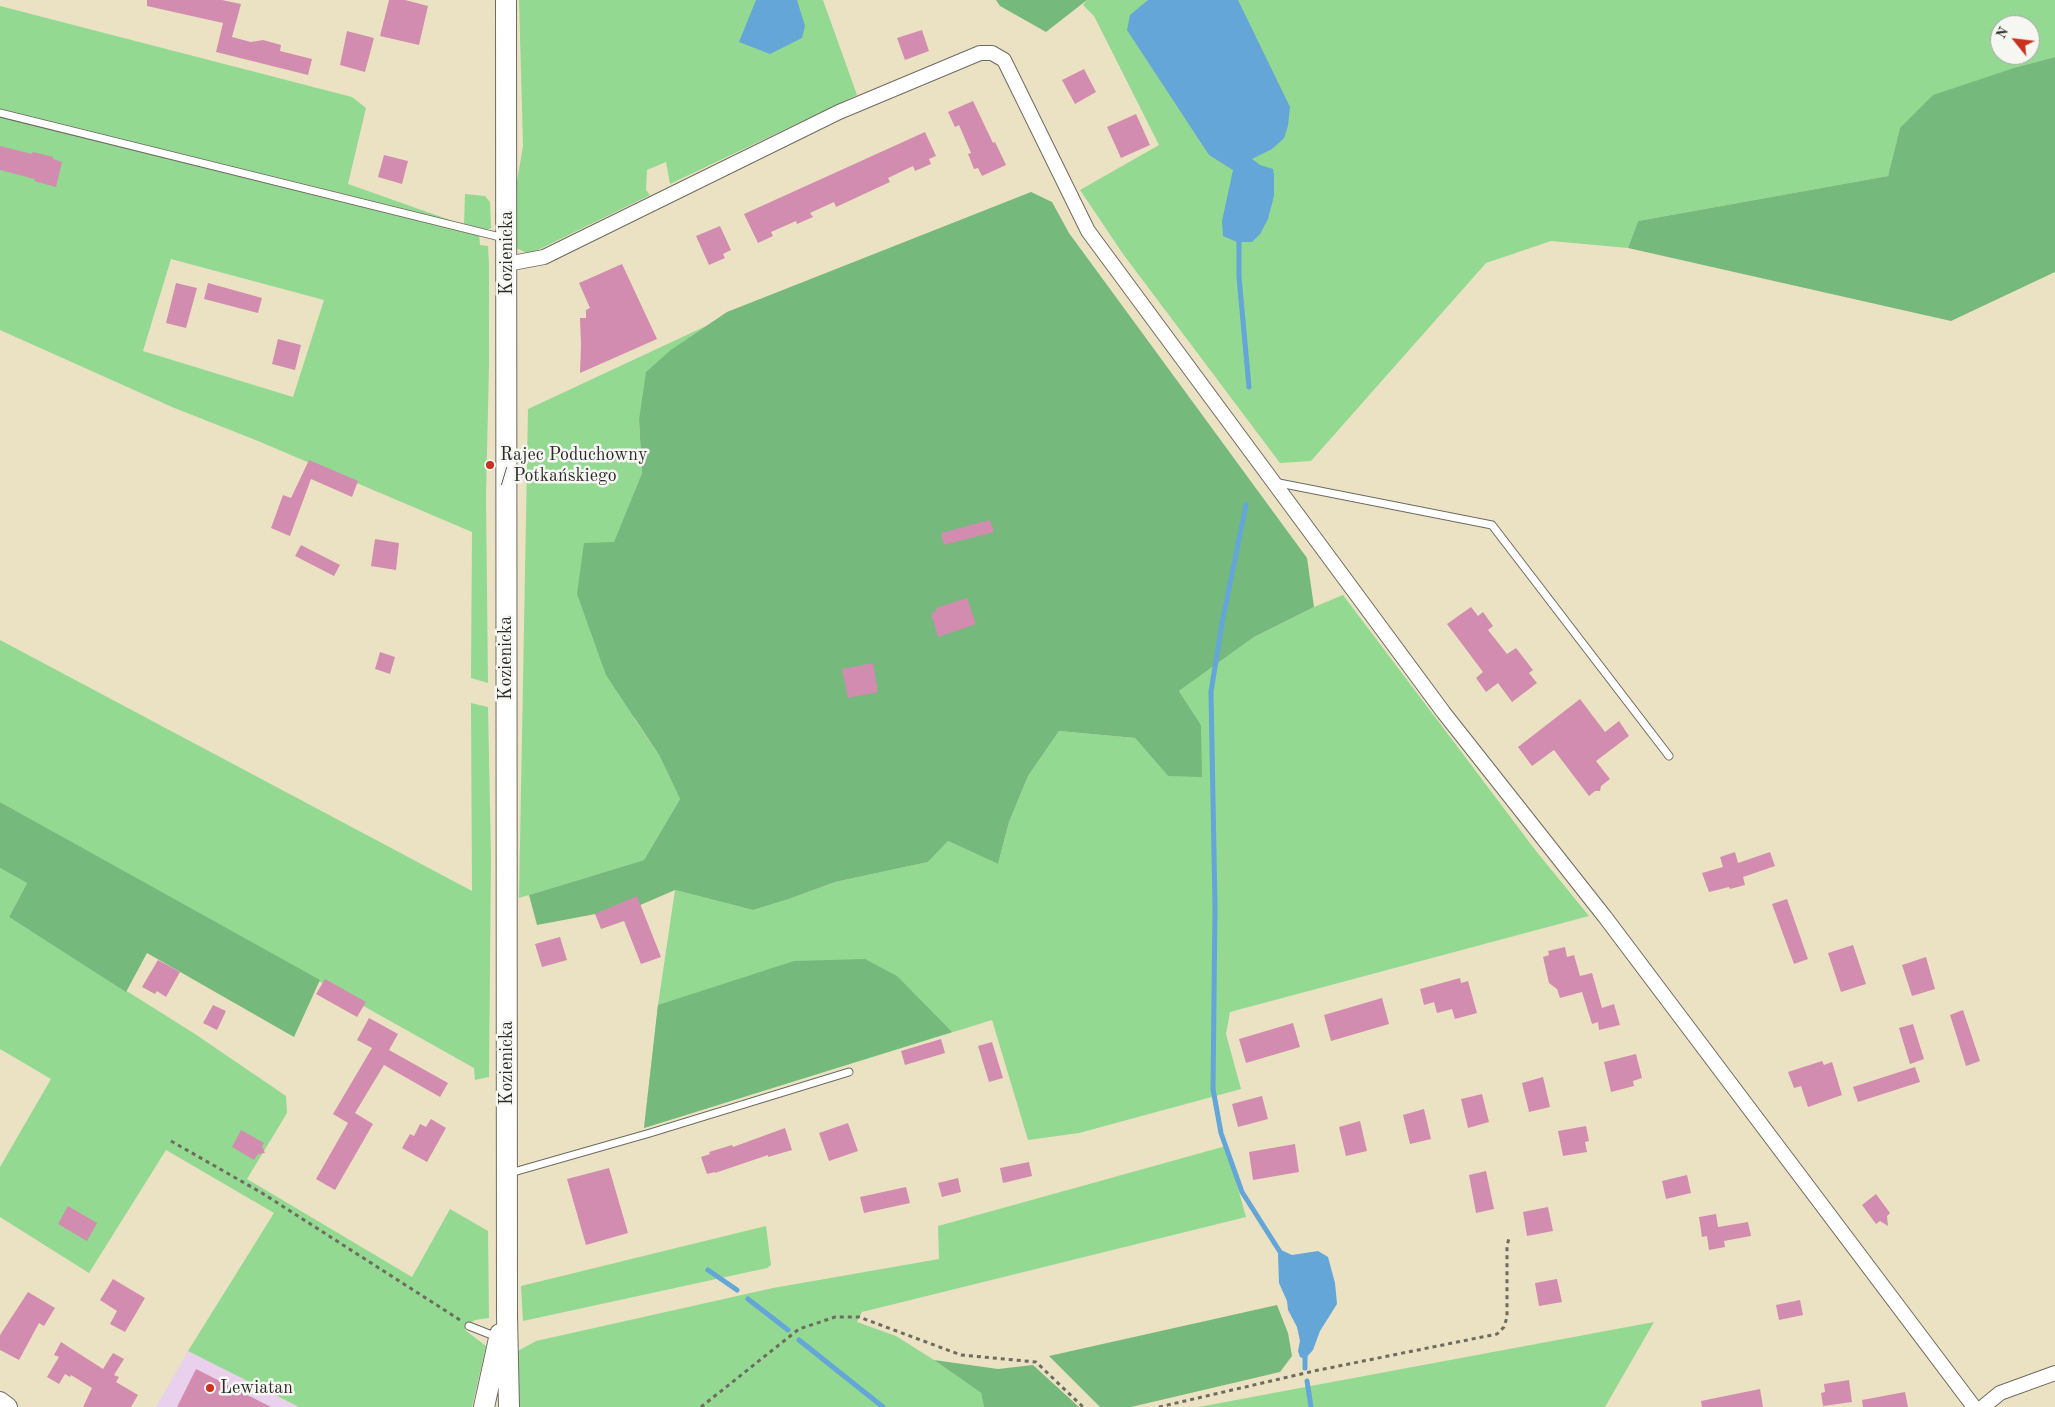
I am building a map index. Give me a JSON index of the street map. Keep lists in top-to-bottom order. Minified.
{"streets":{"main road":["Kozienicka"]},"places":["Rajec Poduchowny / Potkańskiego","Lewiatan"],"north":"top left"}
